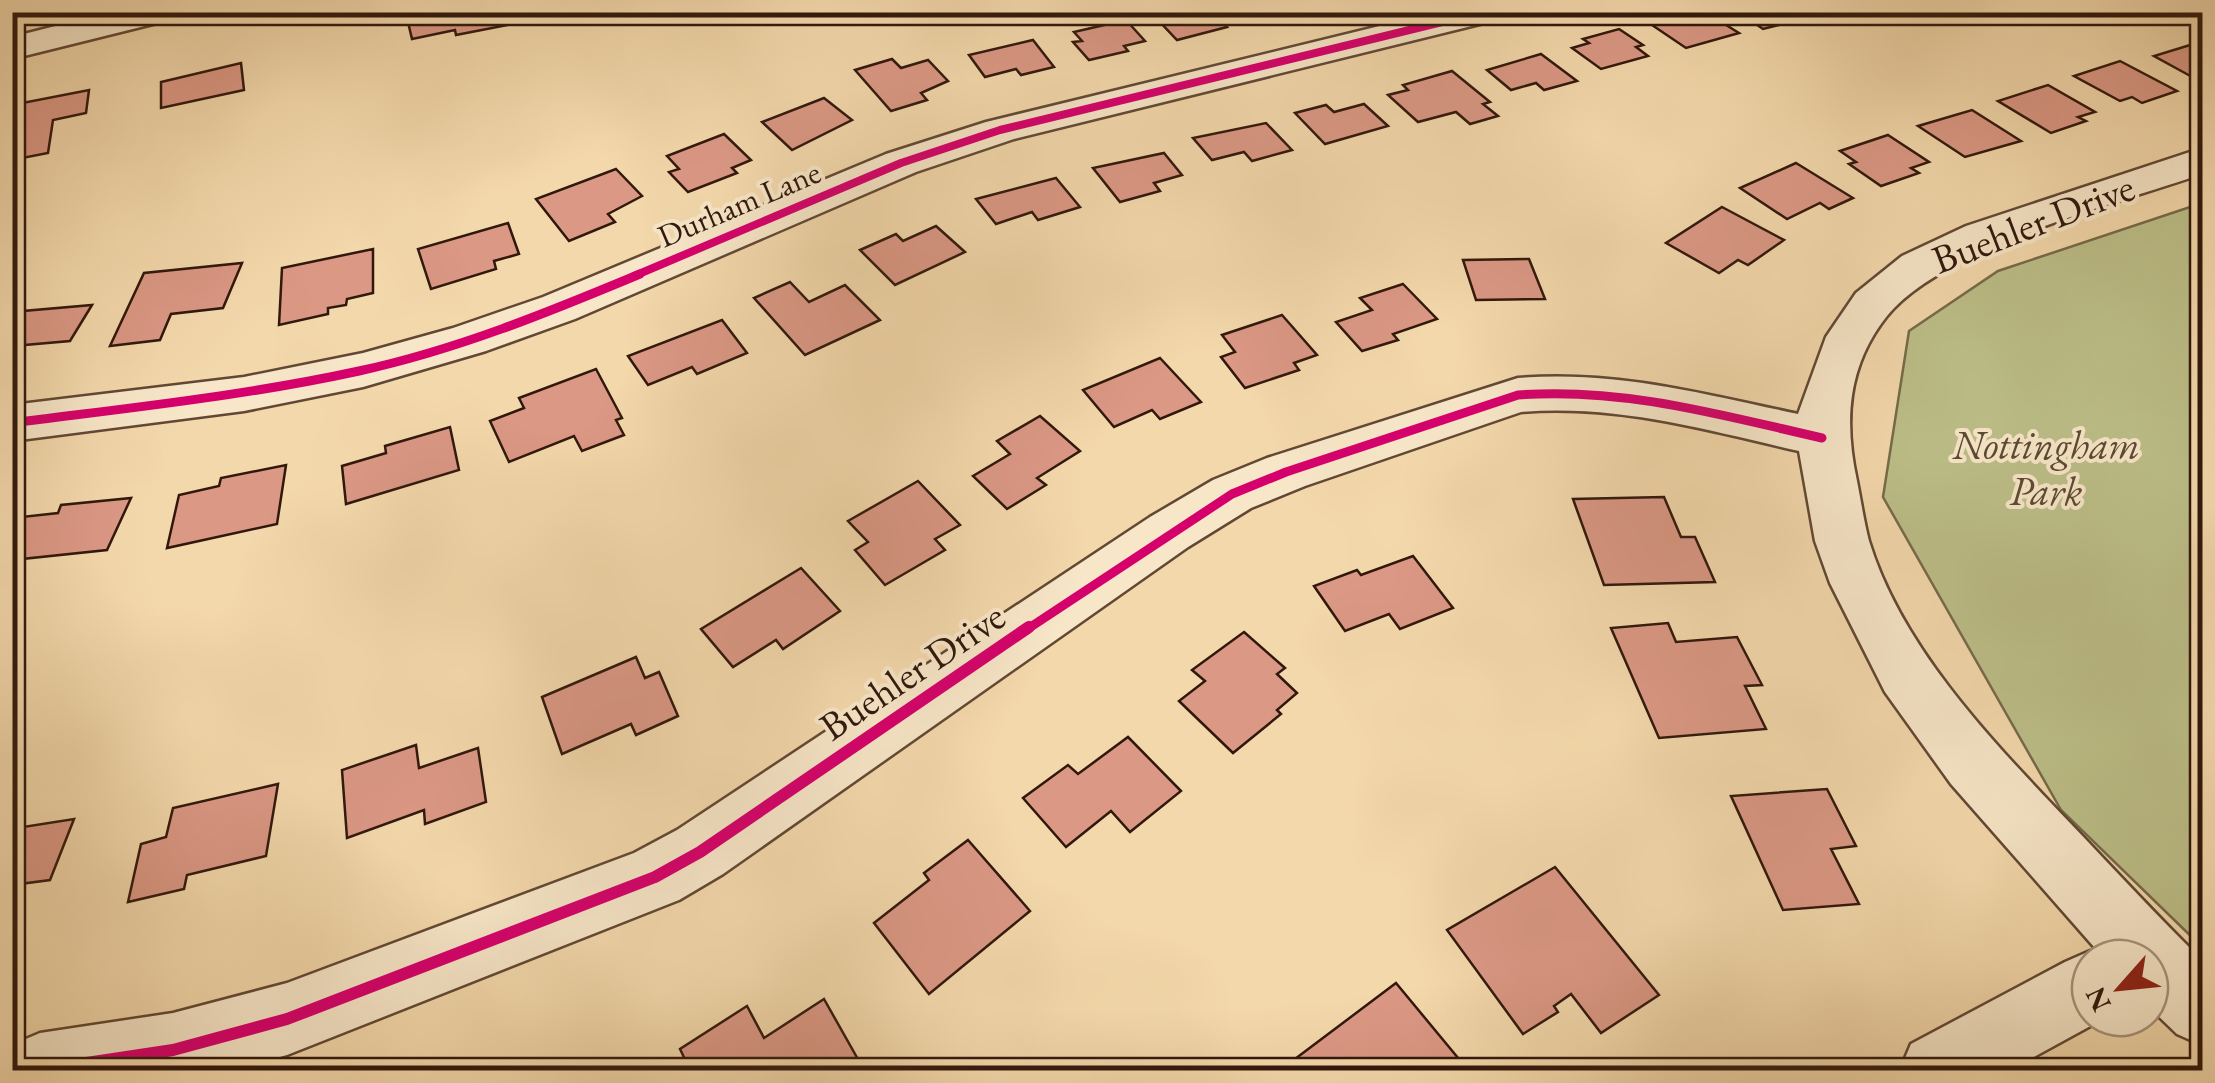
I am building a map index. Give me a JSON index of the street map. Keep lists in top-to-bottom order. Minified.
{"streets":{"street":["Durham Lane","Buehler Drive"]},"parks":["Nottingham Park"],"north":"bottom left"}
